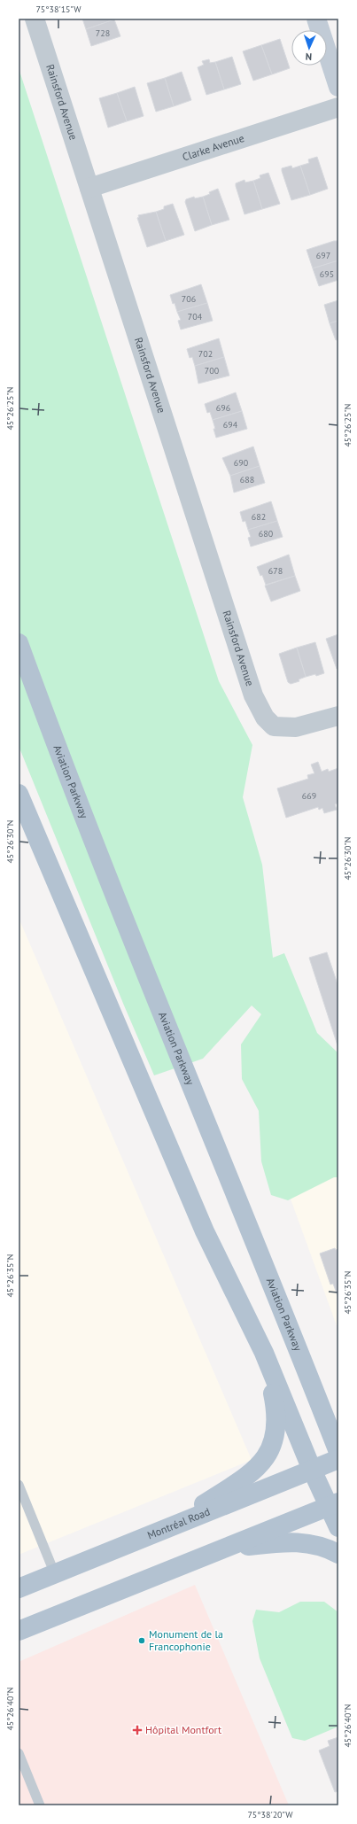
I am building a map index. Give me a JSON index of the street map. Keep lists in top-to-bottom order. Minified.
{"streets":{"main road":["Aviation Parkway","Montréal Road"],"street":["Rainsford Avenue","Clarke Avenue"]},"crossings":[["Rainsford Avenue","Clarke Avenue"]],"places":{"other":["Monument de la Francophonie"],"health":["Hôpital Montfort"]},"house_numbers":["728","697","695","706","704","702","700","696","694","690","688","682","680","678","669"],"north":"bottom","coordinates":["75°38'15\"W","45°26'25\"N","45°26'30\"N","45°26'35\"N","45°26'40\"N","75°38'20\"W"]}
